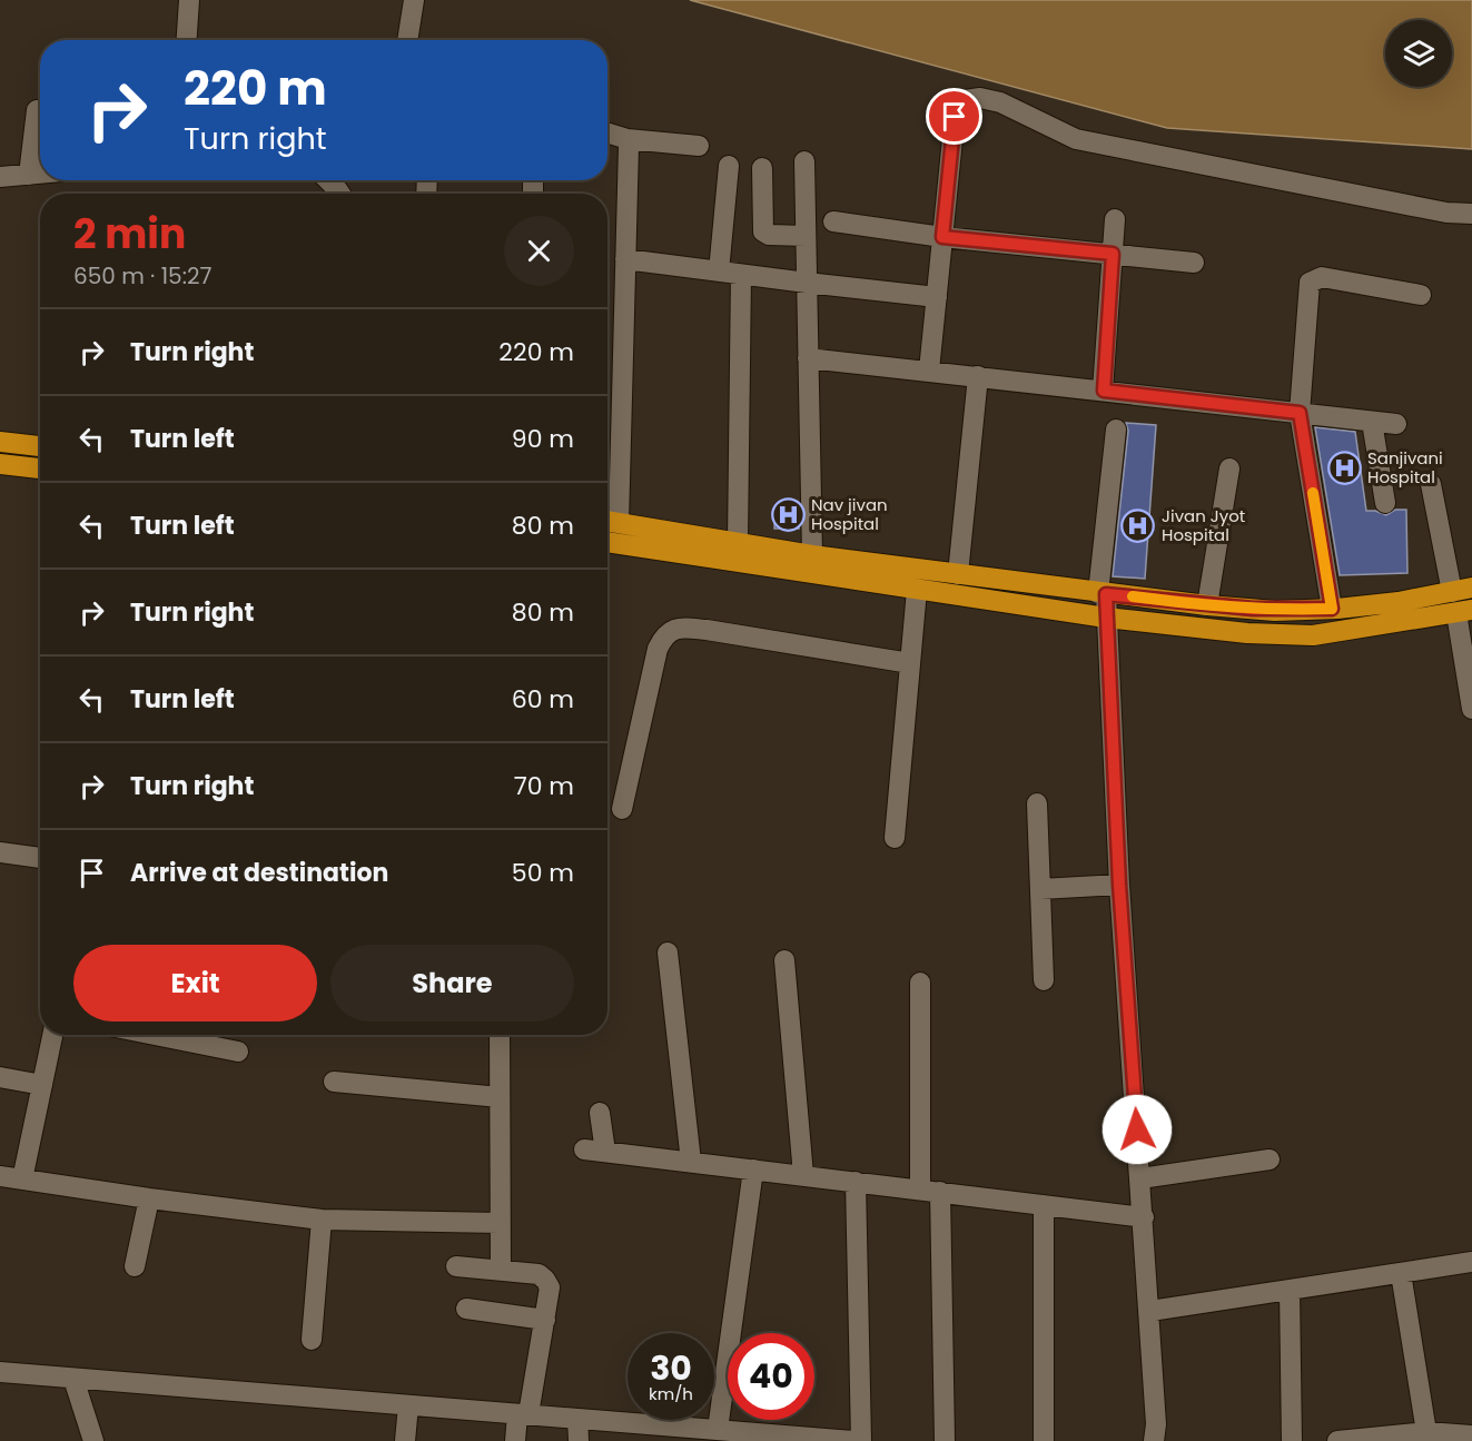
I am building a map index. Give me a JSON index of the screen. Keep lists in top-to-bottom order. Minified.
{"places":{"hospital":["Sanjivani Hospital","Nav jivan Hospital","Jivan Jyot Hospital"]},"page":{"turn":["220 m","Turn right"],"heading":["2 min","650 m · 15:27"],"list":[{"name":"Turn right","value":"220 m"},{"name":"Turn left","value":"90 m"},{"name":"Turn left","value":"80 m"},{"name":"Turn right","value":"80 m"},{"name":"Turn left","value":"60 m"},{"name":"Turn right","value":"70 m"},{"name":"Arrive at destination","value":"50 m"}],"buttons":["Exit","Share"],"speed":"30 km/h","limit":"40"}}
